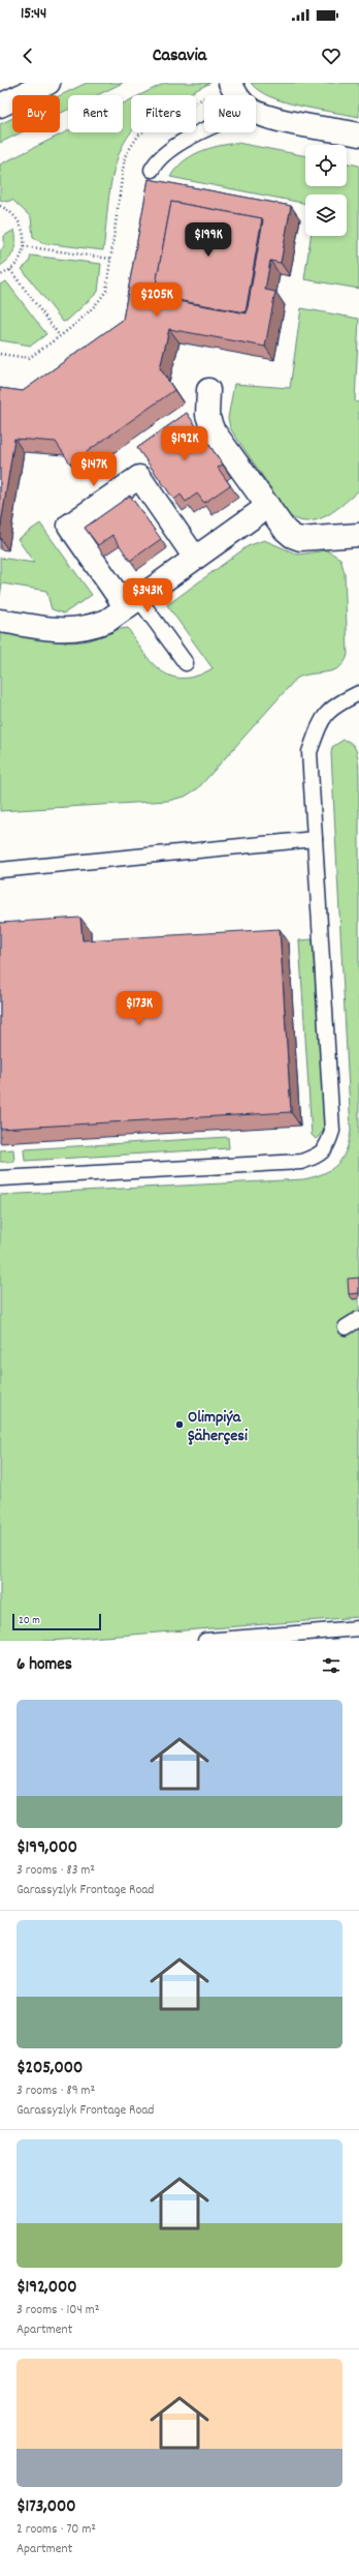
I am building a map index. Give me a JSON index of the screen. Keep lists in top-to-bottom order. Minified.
{"places":["Olimpiýa Şäherçesi"],"scale_bar":"20 m","page":{"status":"15:44","header":"Casavia","chip":["Buy","Rent","Filters","New"],"price":["$199K","$205K","$192K","$147K","$343K","$173K"],"scale":"20 m","heading":"6 homes","list":[{"name":"$199,000","note":"3 rooms · 83 m² · Garassyzlyk Frontage Road"},{"name":"$205,000","note":"3 rooms · 89 m² · Garassyzlyk Frontage Road"},{"name":"$192,000","note":"3 rooms · 104 m² · Apartment"},{"name":"$173,000","note":"2 rooms · 70 m² · Apartment"}]}}
